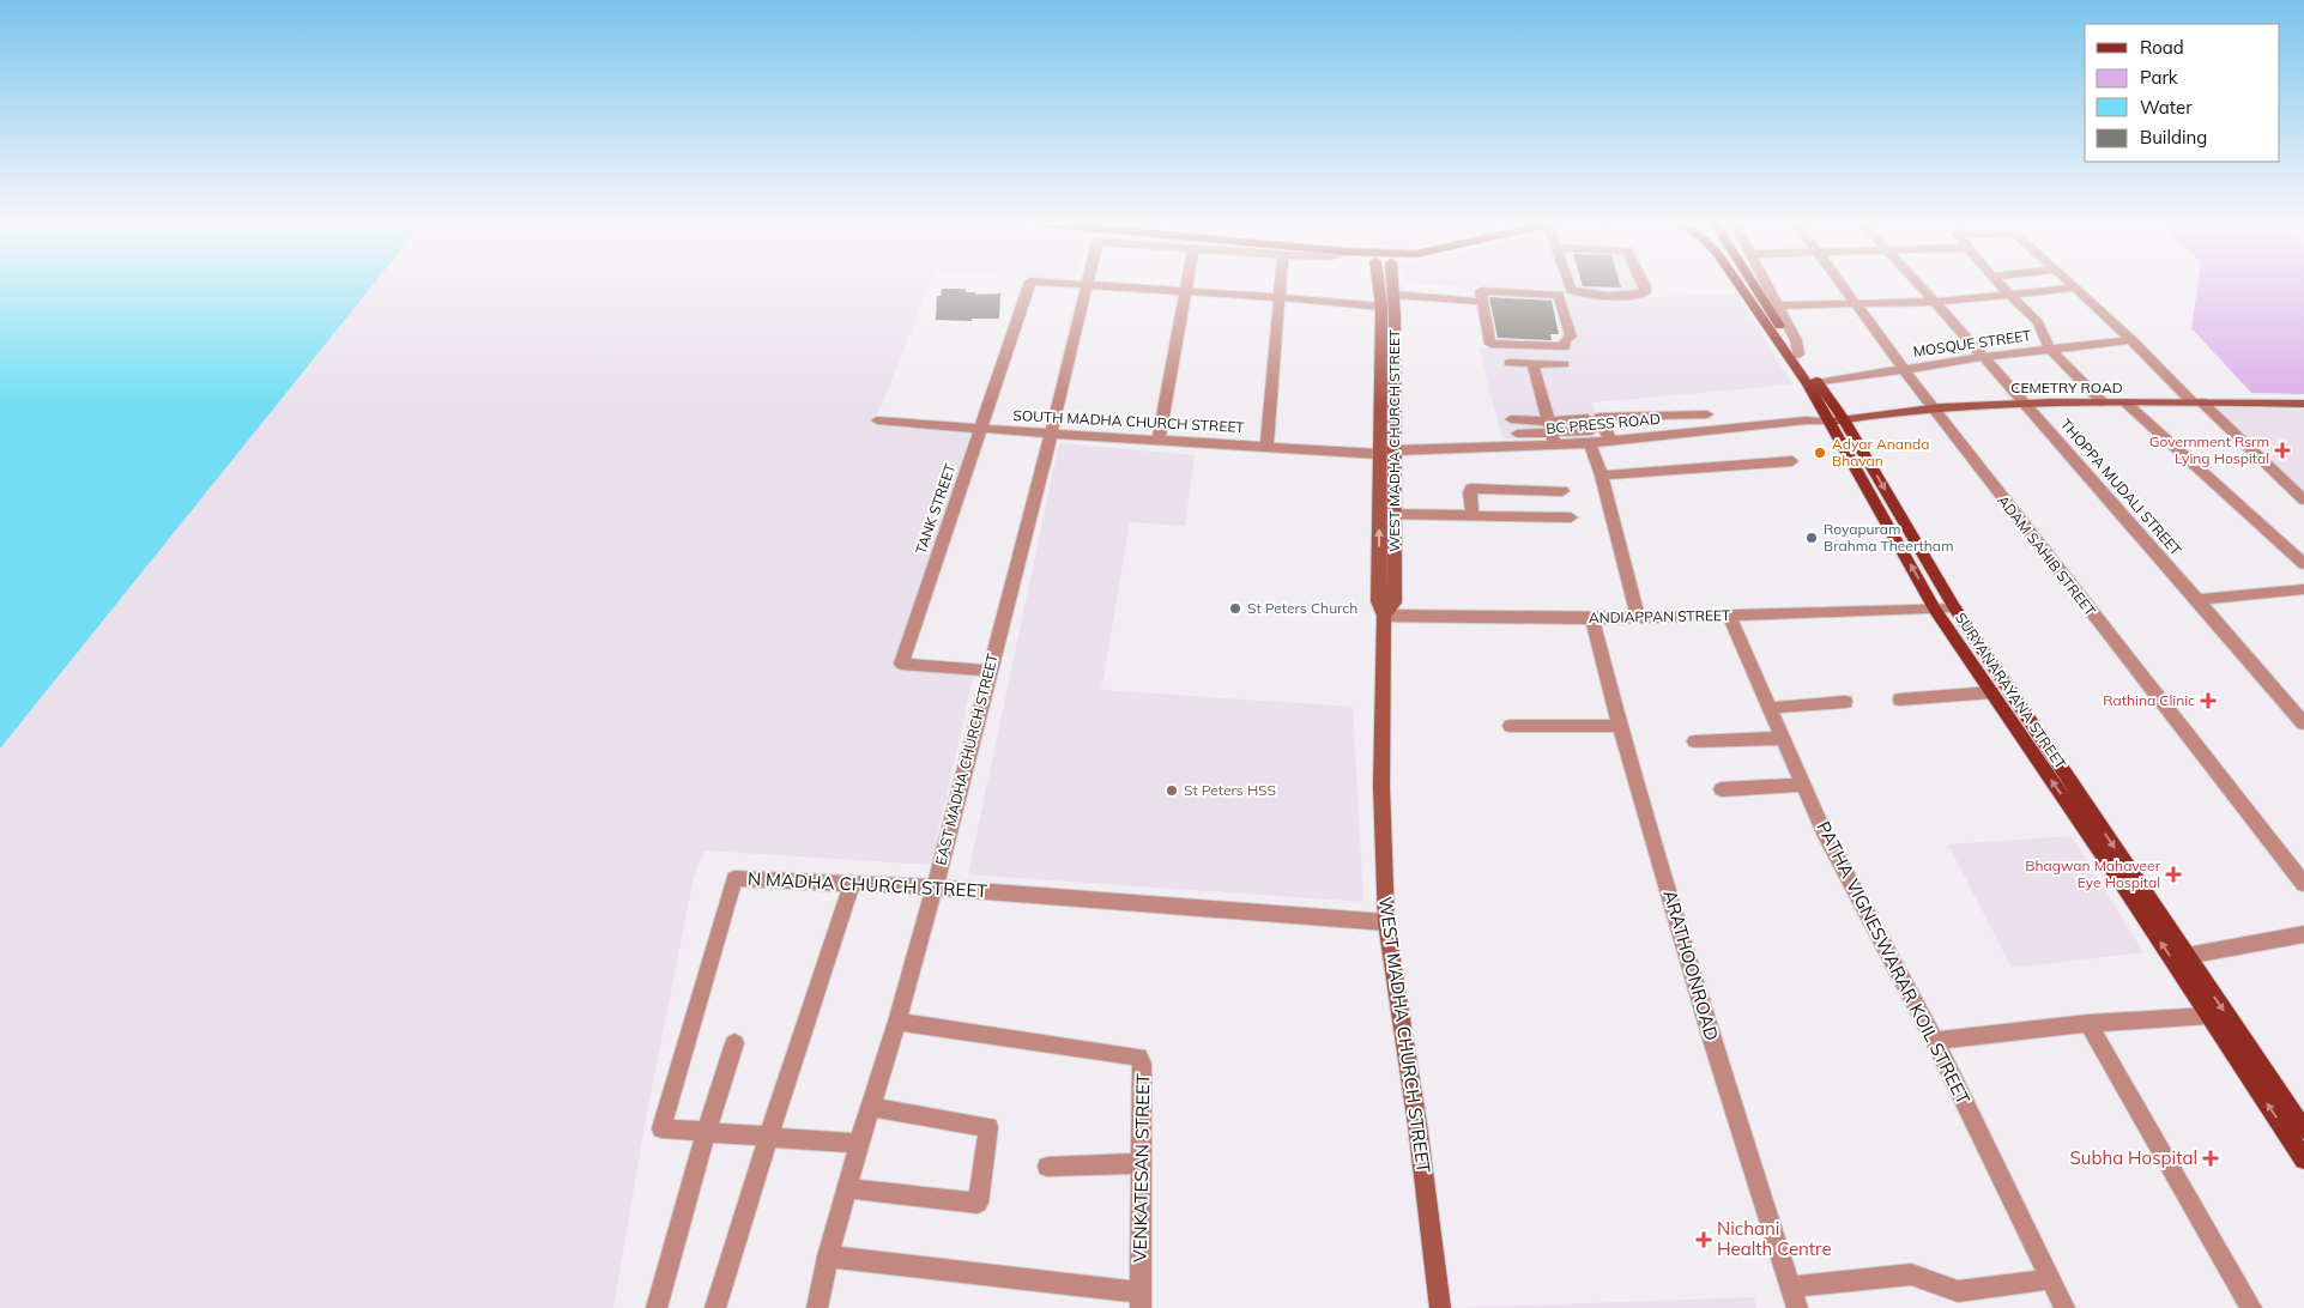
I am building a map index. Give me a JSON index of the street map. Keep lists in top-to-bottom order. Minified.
{"streets":{"main road":["CEMETRY ROAD","WEST MADHA CHURCH STREET","SURYANARAYANA STREET"],"street":["MOSQUE STREET","SOUTH MADHA CHURCH STREET","BC PRESS ROAD","THOPPA MUDALI STREET","TANK STREET","ADAM SAHIB STREET","ANDIAPPAN STREET","EAST MADHA CHURCH STREET","N MADHA CHURCH STREET","PATHA VIGNESWARAR KOIL STREET","ARATHOONROAD","VENKATESAN STREET"]},"crossings":[["MOSQUE STREET","THOPPA MUDALI STREET"],["MOSQUE STREET","ADAM SAHIB STREET"],["MOSQUE STREET","SURYANARAYANA STREET"],["CEMETRY ROAD","BC PRESS ROAD"],["CEMETRY ROAD","THOPPA MUDALI STREET"],["CEMETRY ROAD","ADAM SAHIB STREET"],["CEMETRY ROAD","SURYANARAYANA STREET"],["SOUTH MADHA CHURCH STREET","BC PRESS ROAD"],["SOUTH MADHA CHURCH STREET","WEST MADHA CHURCH STREET"],["SOUTH MADHA CHURCH STREET","TANK STREET"],["SOUTH MADHA CHURCH STREET","EAST MADHA CHURCH STREET"],["BC PRESS ROAD","WEST MADHA CHURCH STREET"],["BC PRESS ROAD","SURYANARAYANA STREET"],["WEST MADHA CHURCH STREET","ANDIAPPAN STREET"],["WEST MADHA CHURCH STREET","N MADHA CHURCH STREET"],["TANK STREET","EAST MADHA CHURCH STREET"],["ANDIAPPAN STREET","SURYANARAYANA STREET"],["ANDIAPPAN STREET","PATHA VIGNESWARAR KOIL STREET"],["ANDIAPPAN STREET","ARATHOONROAD"],["EAST MADHA CHURCH STREET","N MADHA CHURCH STREET"],["EAST MADHA CHURCH STREET","VENKATESAN STREET"]],"places":{"health":["Government Rsrm Lying Hospital","Rathina Clinic","Bhagwan Mahaveer Eye Hospital","Subha Hospital","Nichani Health Centre"],"other":["Adyar Ananda Bhavan","Royapuram Brahma Theertham","St Peters Church","St Peters HSS"]},"legend":["Road","Park","Water","Building"]}
